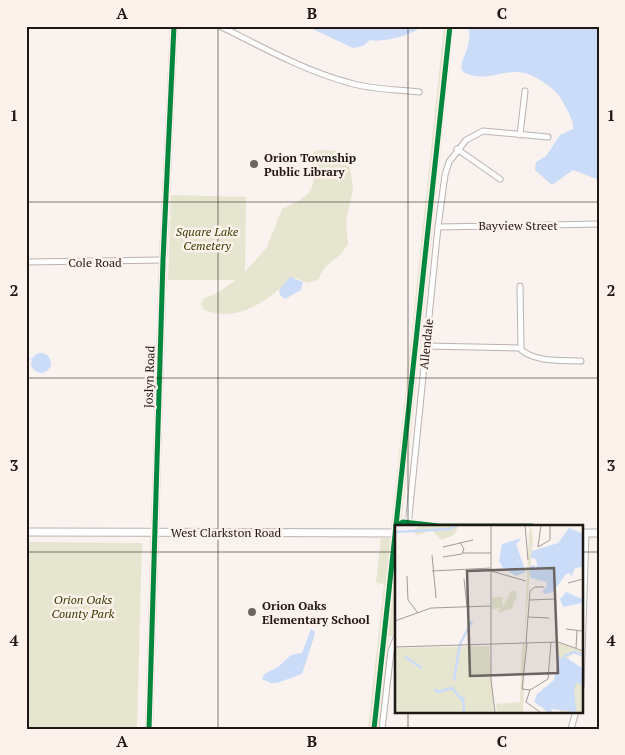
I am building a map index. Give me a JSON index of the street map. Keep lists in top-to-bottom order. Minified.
{"streets":{"main road":["West Clarkston Road"],"street":["Bayview Street","Cole Road","Allendale","Joslyn Road"]},"crossings":[["Bayview Street","Allendale"],["Cole Road","Joslyn Road"],["Joslyn Road","West Clarkston Road"]],"parks":["Square Lake Cemetery","Orion Oaks County Park"],"places":["Orion Township Public Library","Orion Oaks Elementary School"],"grid":{"columns":["A","B","C"],"rows":["1","2","3","4"]}}
